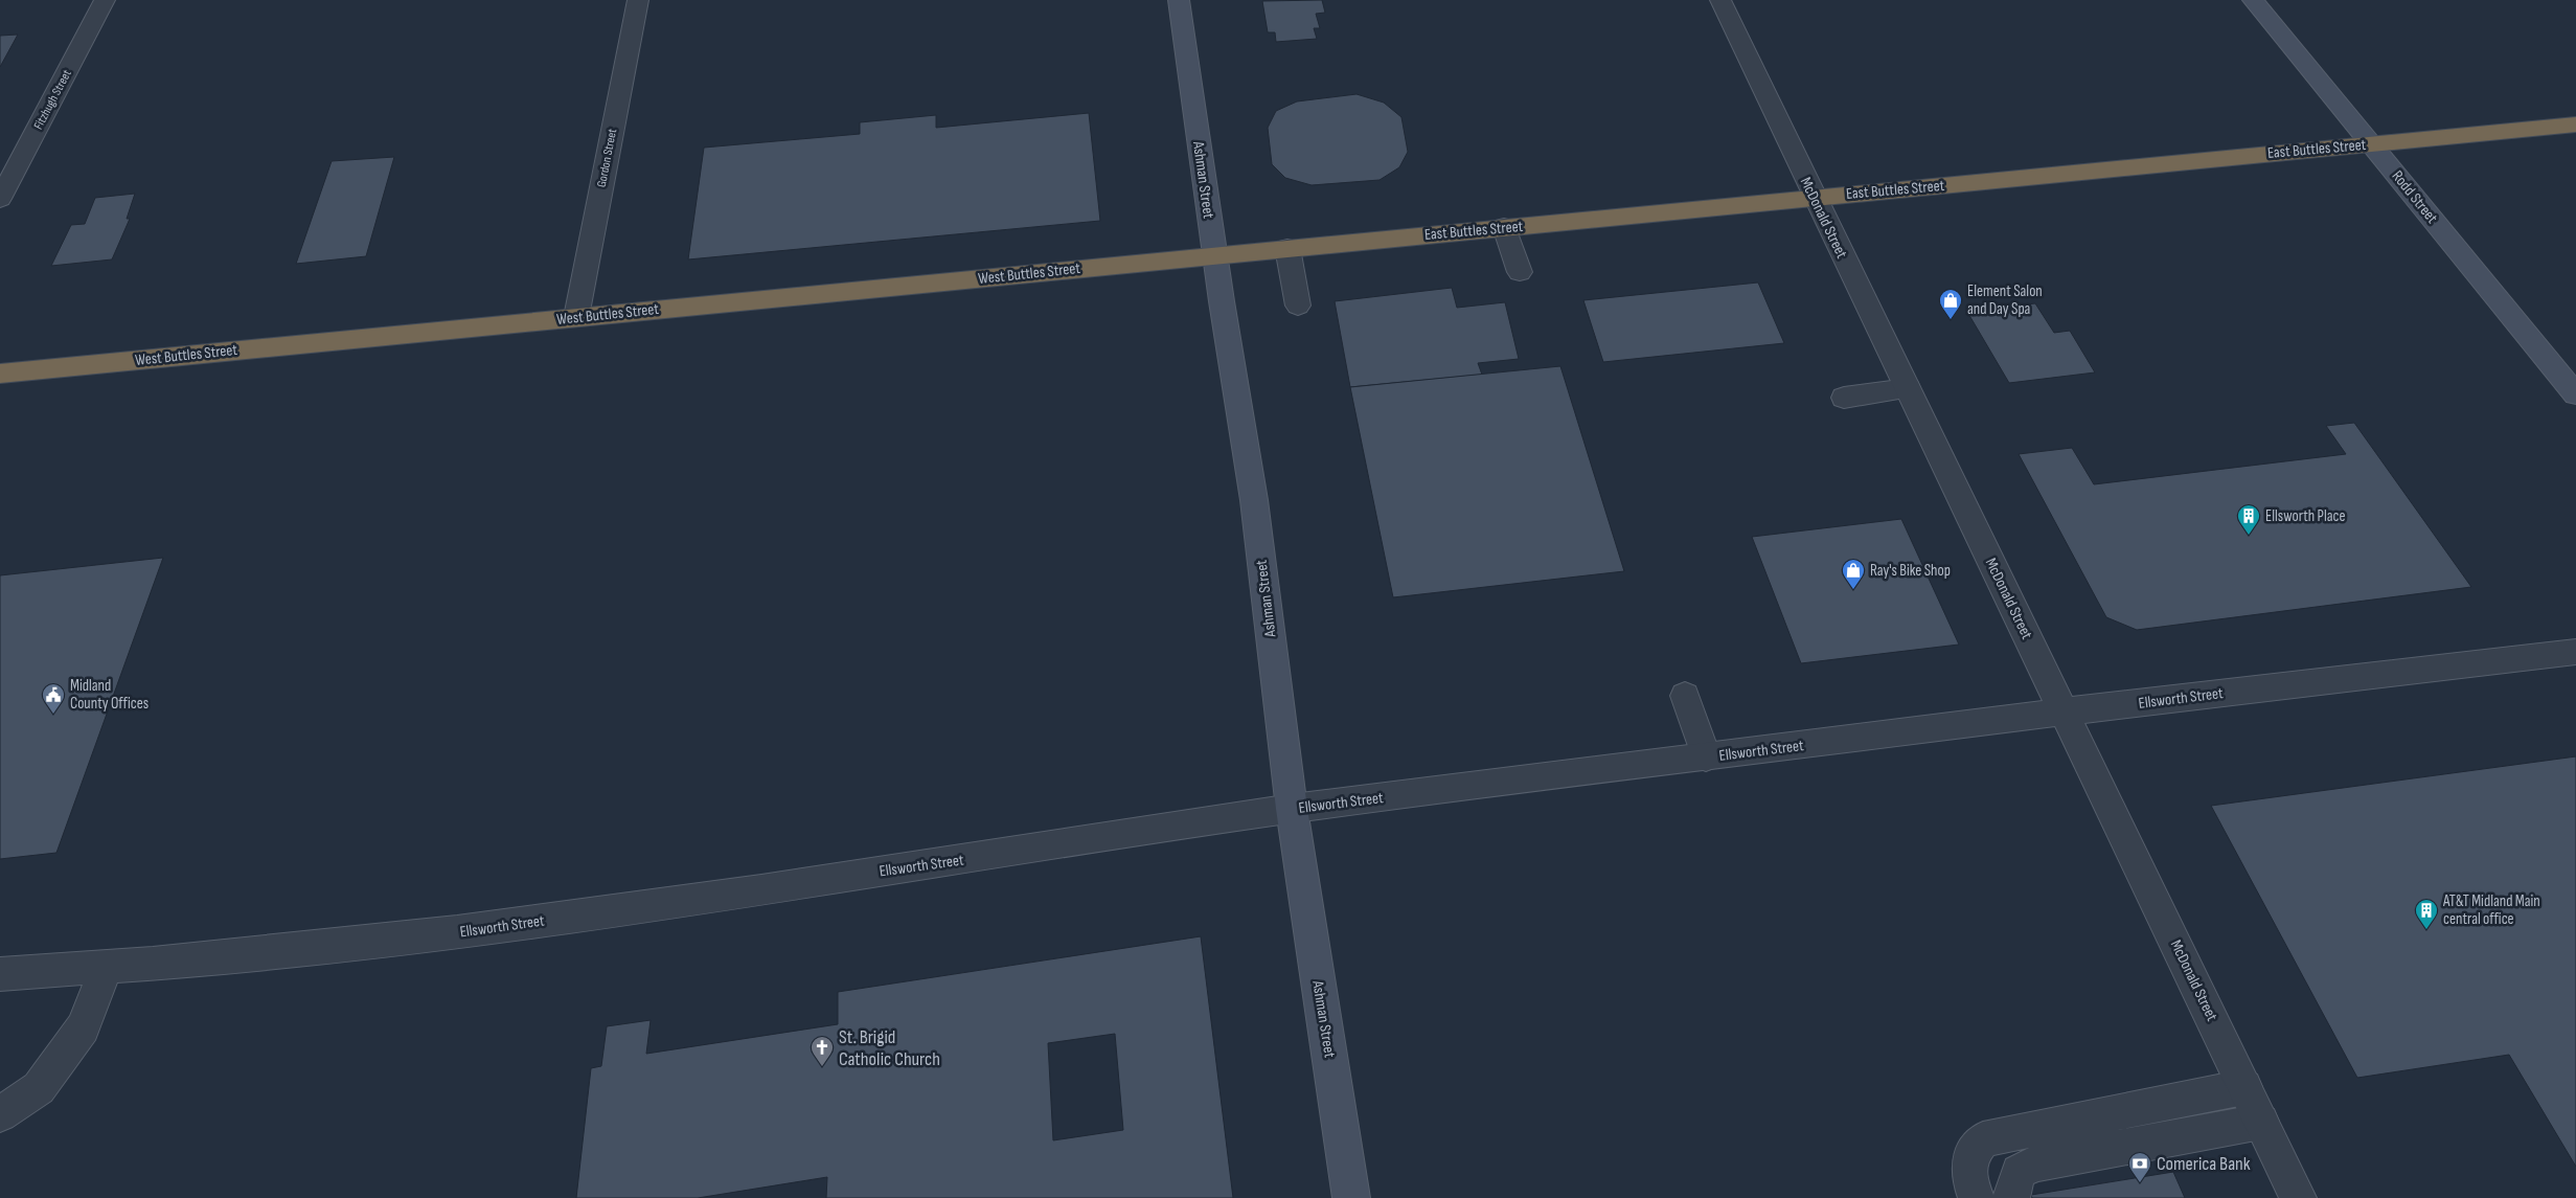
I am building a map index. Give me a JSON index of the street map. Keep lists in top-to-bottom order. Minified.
{"streets":{"highway":["East Buttles Street","West Buttles Street"],"street":["Fitzhugh Street","Gordon Street","Ashman Street","Rodd Street","McDonald Street","Ellsworth Street"]},"crossings":[["East Buttles Street","Ashman Street"],["East Buttles Street","Rodd Street"],["East Buttles Street","McDonald Street"],["East Buttles Street","West Buttles Street"],["Gordon Street","West Buttles Street"],["Ashman Street","West Buttles Street"],["Ashman Street","Ellsworth Street"],["McDonald Street","Ellsworth Street"]],"places":{"shop":["Element Salon and Day Spa","Ray's Bike Shop"],"building":["Ellsworth Place","AT&T Midland Main central office"],"public building":["Midland County Offices"],"church":["St. Brigid Catholic Church"],"bank":["Comerica Bank"]}}
